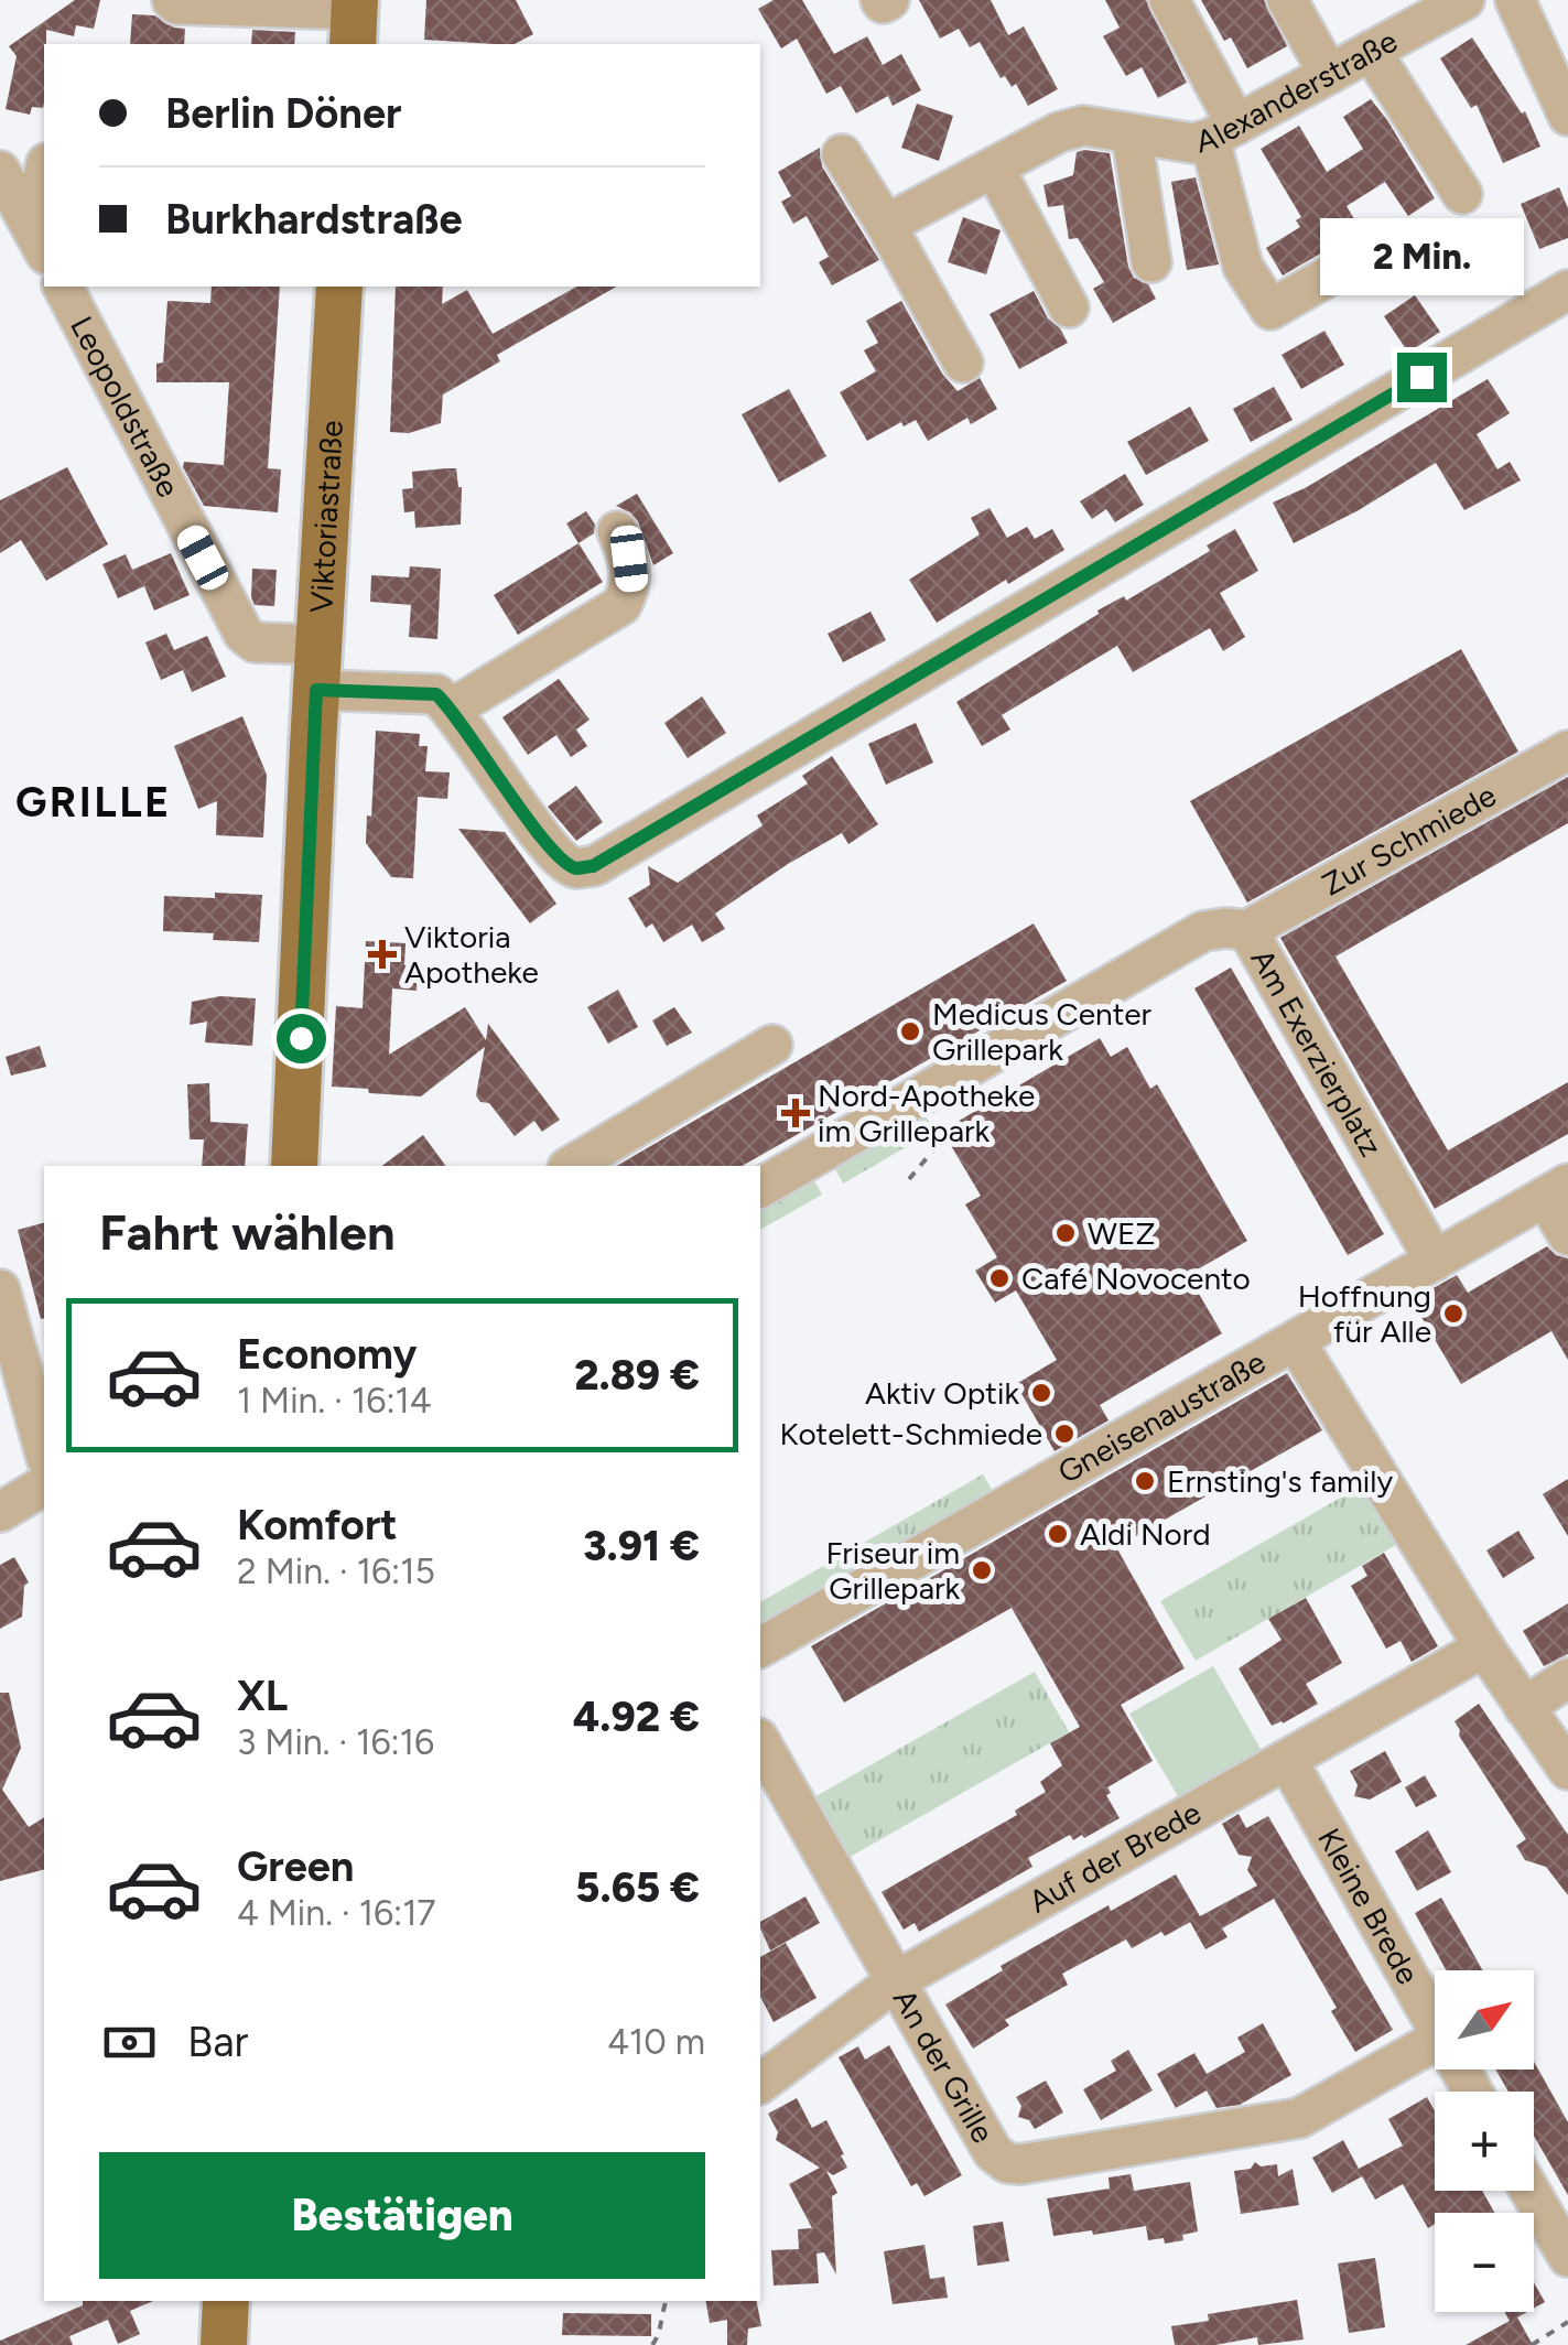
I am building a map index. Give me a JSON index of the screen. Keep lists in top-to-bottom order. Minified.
{"streets":{"main road":["Viktoriastraße"],"street":["Alexanderstraße","Leopoldstraße","Zur Schmiede","Am Exerzierplatz","Gneisenaustraße","Auf der Brede","Kleine Brede","An der Grille"]},"crossings":[["Leopoldstraße","Viktoriastraße"],["Zur Schmiede","Am Exerzierplatz"],["Am Exerzierplatz","Gneisenaustraße"],["Auf der Brede","Kleine Brede"],["Auf der Brede","An der Grille"]],"districts":["GRILLE"],"places":{"health":["Viktoria Apotheke","Nord-Apotheke im Grillepark"],"other":["Medicus Center Grillepark","WEZ","Café Novocento","Hoffnung für Alle","Aktiv Optik","Kotelett-Schmiede","Ernsting's family","Aldi Nord","Friseur im Grillepark"]},"north":"top right","page":{"banner":["Berlin Döner","Burkhardstraße"],"bubble":"2 Min.","heading":"Fahrt wählen","list":[{"name":"Economy","note":"1 Min. · 16:14","value":"2.89 €"},{"name":"Komfort","note":"2 Min. · 16:15","value":"3.91 €"},{"name":"XL","note":"3 Min. · 16:16","value":"4.92 €"},{"name":"Green","note":"4 Min. · 16:17","value":"5.65 €"}],"map_buttons":["+","−"],"pay":["Bar","410 m"],"buttons":"Bestätigen"}}
